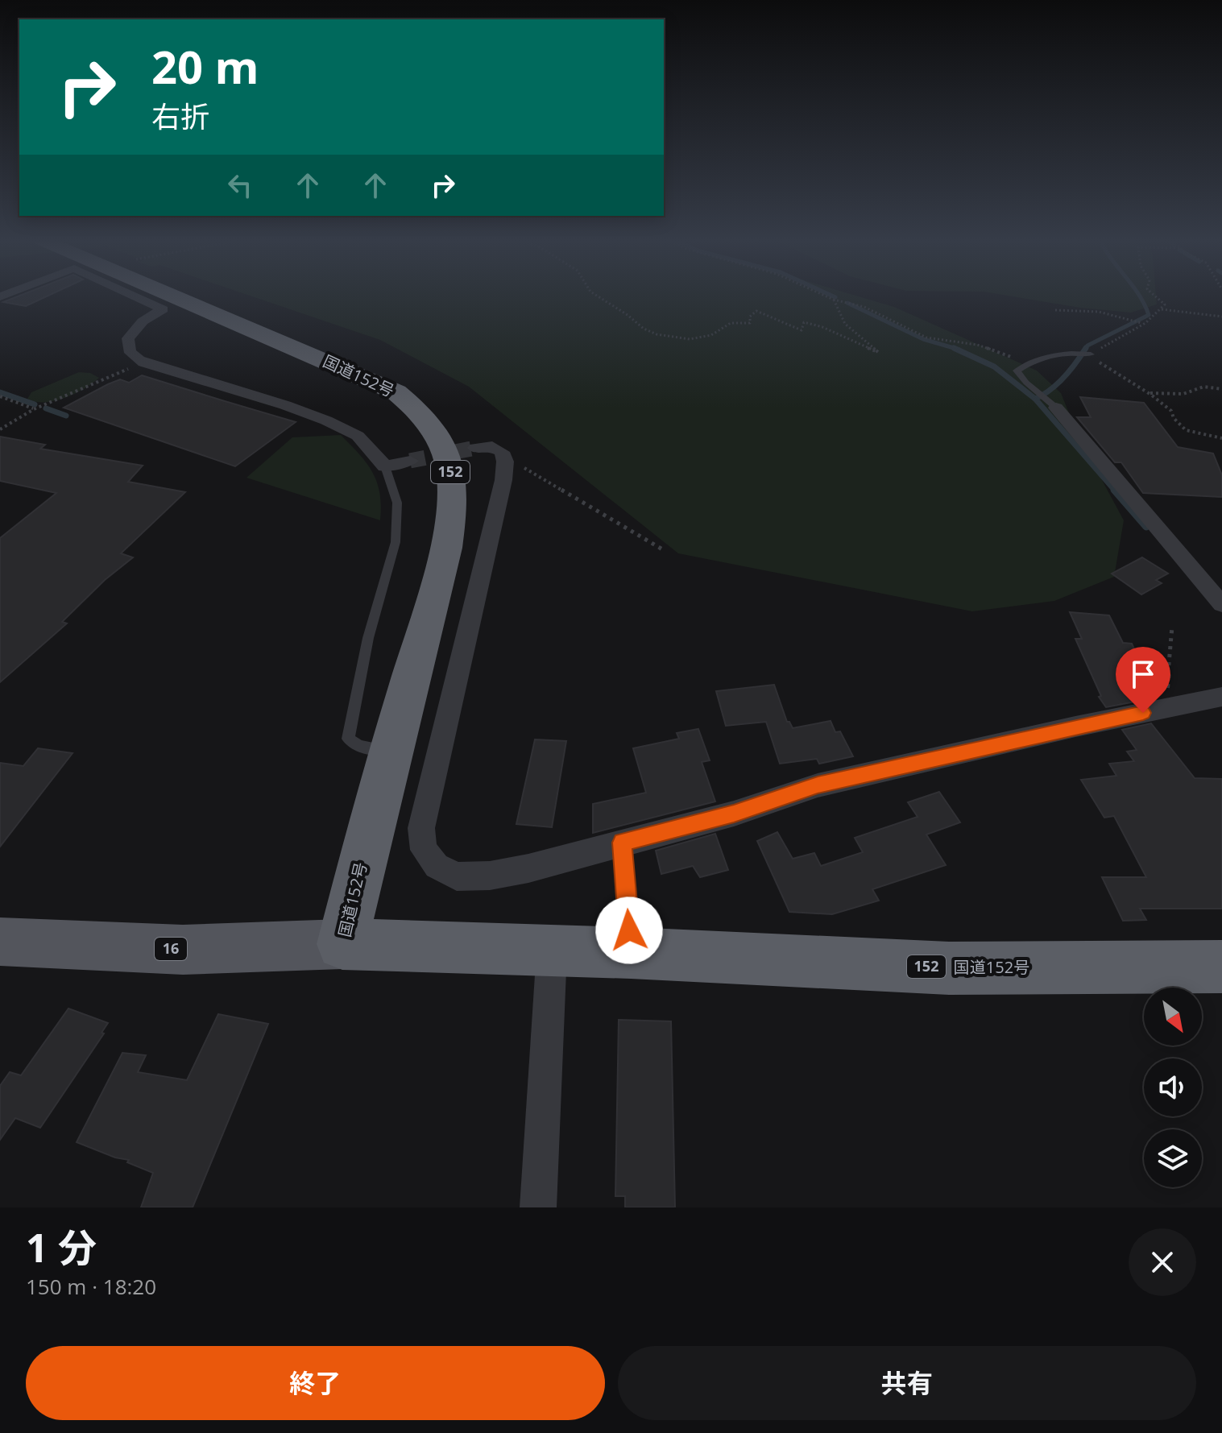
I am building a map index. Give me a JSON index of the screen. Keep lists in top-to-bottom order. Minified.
{"streets":{"highway":["国道152号","152"],"main road":["16"]},"crossings":[["国道152号","16"]],"north":"bottom right","page":{"turn":["20 m","右折"],"heading":["1 分","150 m · 18:20"],"buttons":["終了","共有"]}}
